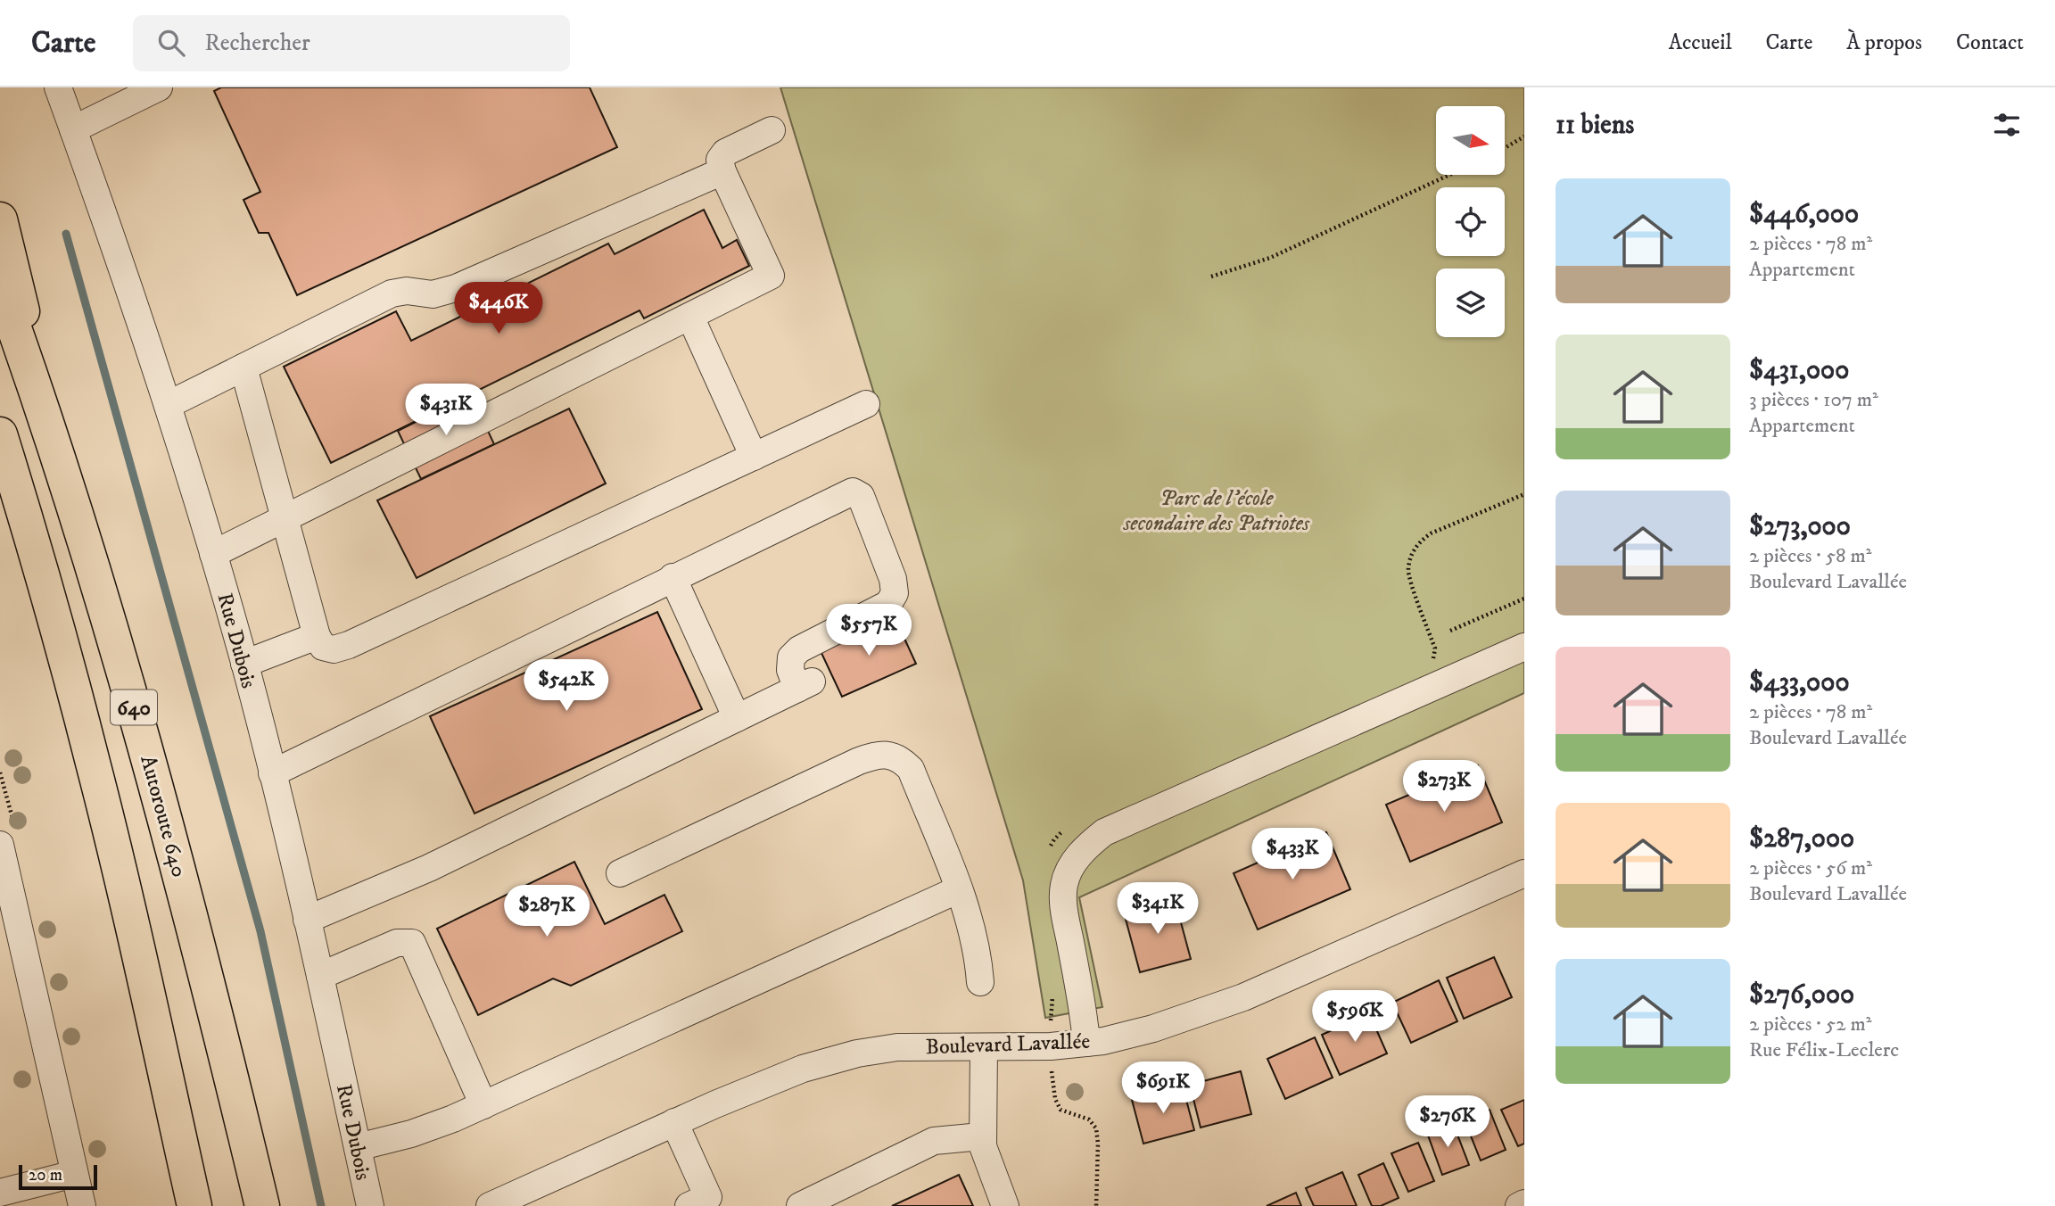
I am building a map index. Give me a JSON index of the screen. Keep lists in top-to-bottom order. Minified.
{"streets":{"highway":["640","Autoroute 640"],"street":["Rue Dubois","Boulevard Lavallée"]},"parks":["Parc de l'école secondaire des Patriotes"],"scale_bar":"20 m","north":"right","page":{"header":"Carte","search":"Rechercher","nav":["Accueil","Carte","À propos","Contact"],"heading":"11 biens","list":[{"name":"$446,000","note":"2 pièces · 78 m² · Appartement"},{"name":"$431,000","note":"3 pièces · 107 m² · Appartement"},{"name":"$273,000","note":"2 pièces · 58 m² · Boulevard Lavallée"},{"name":"$433,000","note":"2 pièces · 78 m² · Boulevard Lavallée"},{"name":"$287,000","note":"2 pièces · 56 m² · Boulevard Lavallée"},{"name":"$276,000","note":"2 pièces · 52 m² · Rue Félix-Leclerc"}],"price":["$446K","$431K","$557K","$542K","$273K","$433K","$341K","$287K","$596K","$691K","$276K"],"scale":"20 m"}}
